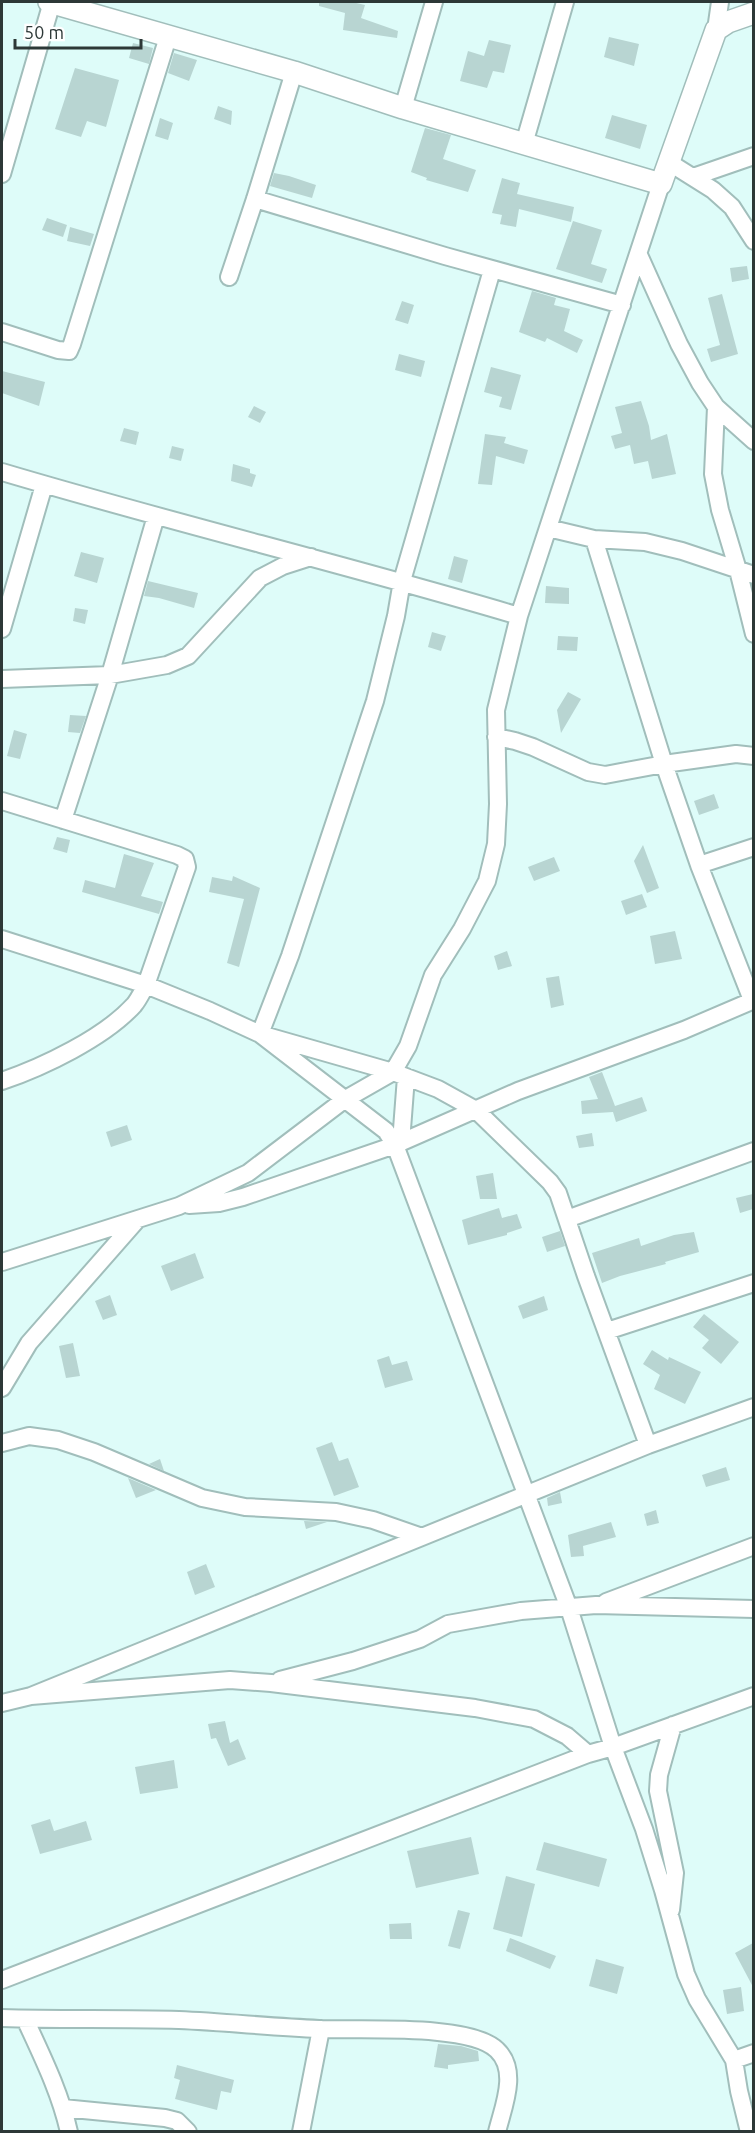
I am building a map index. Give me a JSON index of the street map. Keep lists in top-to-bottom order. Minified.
{"scale_bar":"50 m"}
